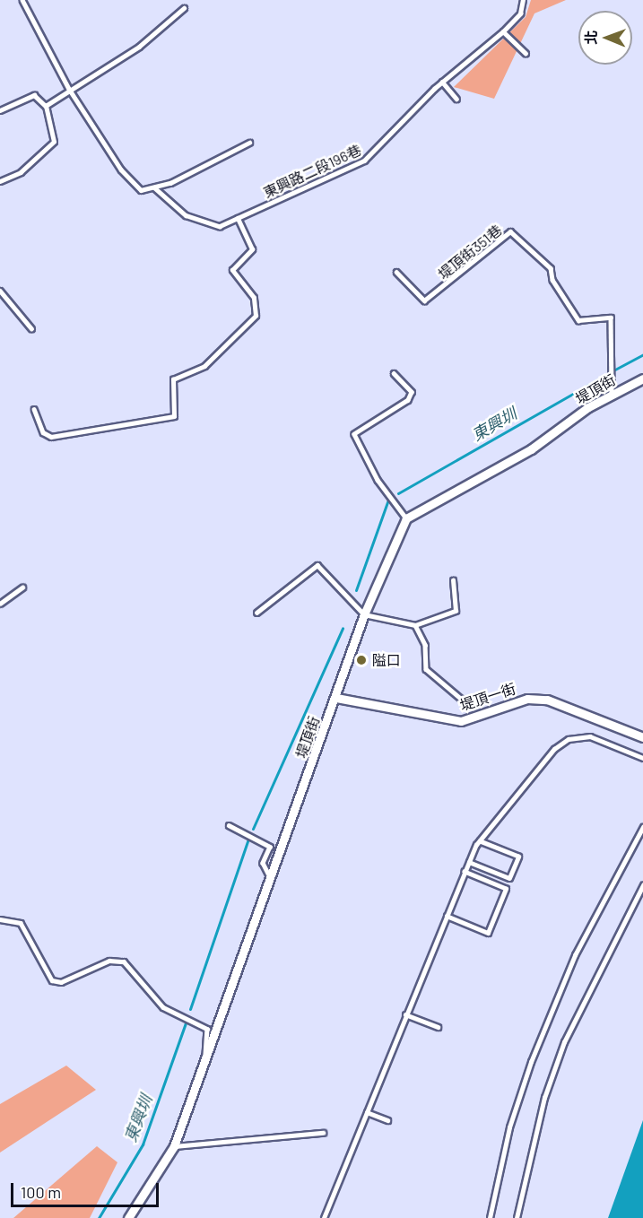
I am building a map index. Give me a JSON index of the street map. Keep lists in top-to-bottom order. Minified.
{"streets":{"street":["堤頂街","堤頂一街"],"lane":["東興路二段196巷","堤頂街351巷"]},"crossings":[["堤頂街351巷","堤頂街"],["堤頂街","堤頂一街"]],"water":["東興圳"],"places":["隘口"],"scale_bar":"100 m","north":"left"}
